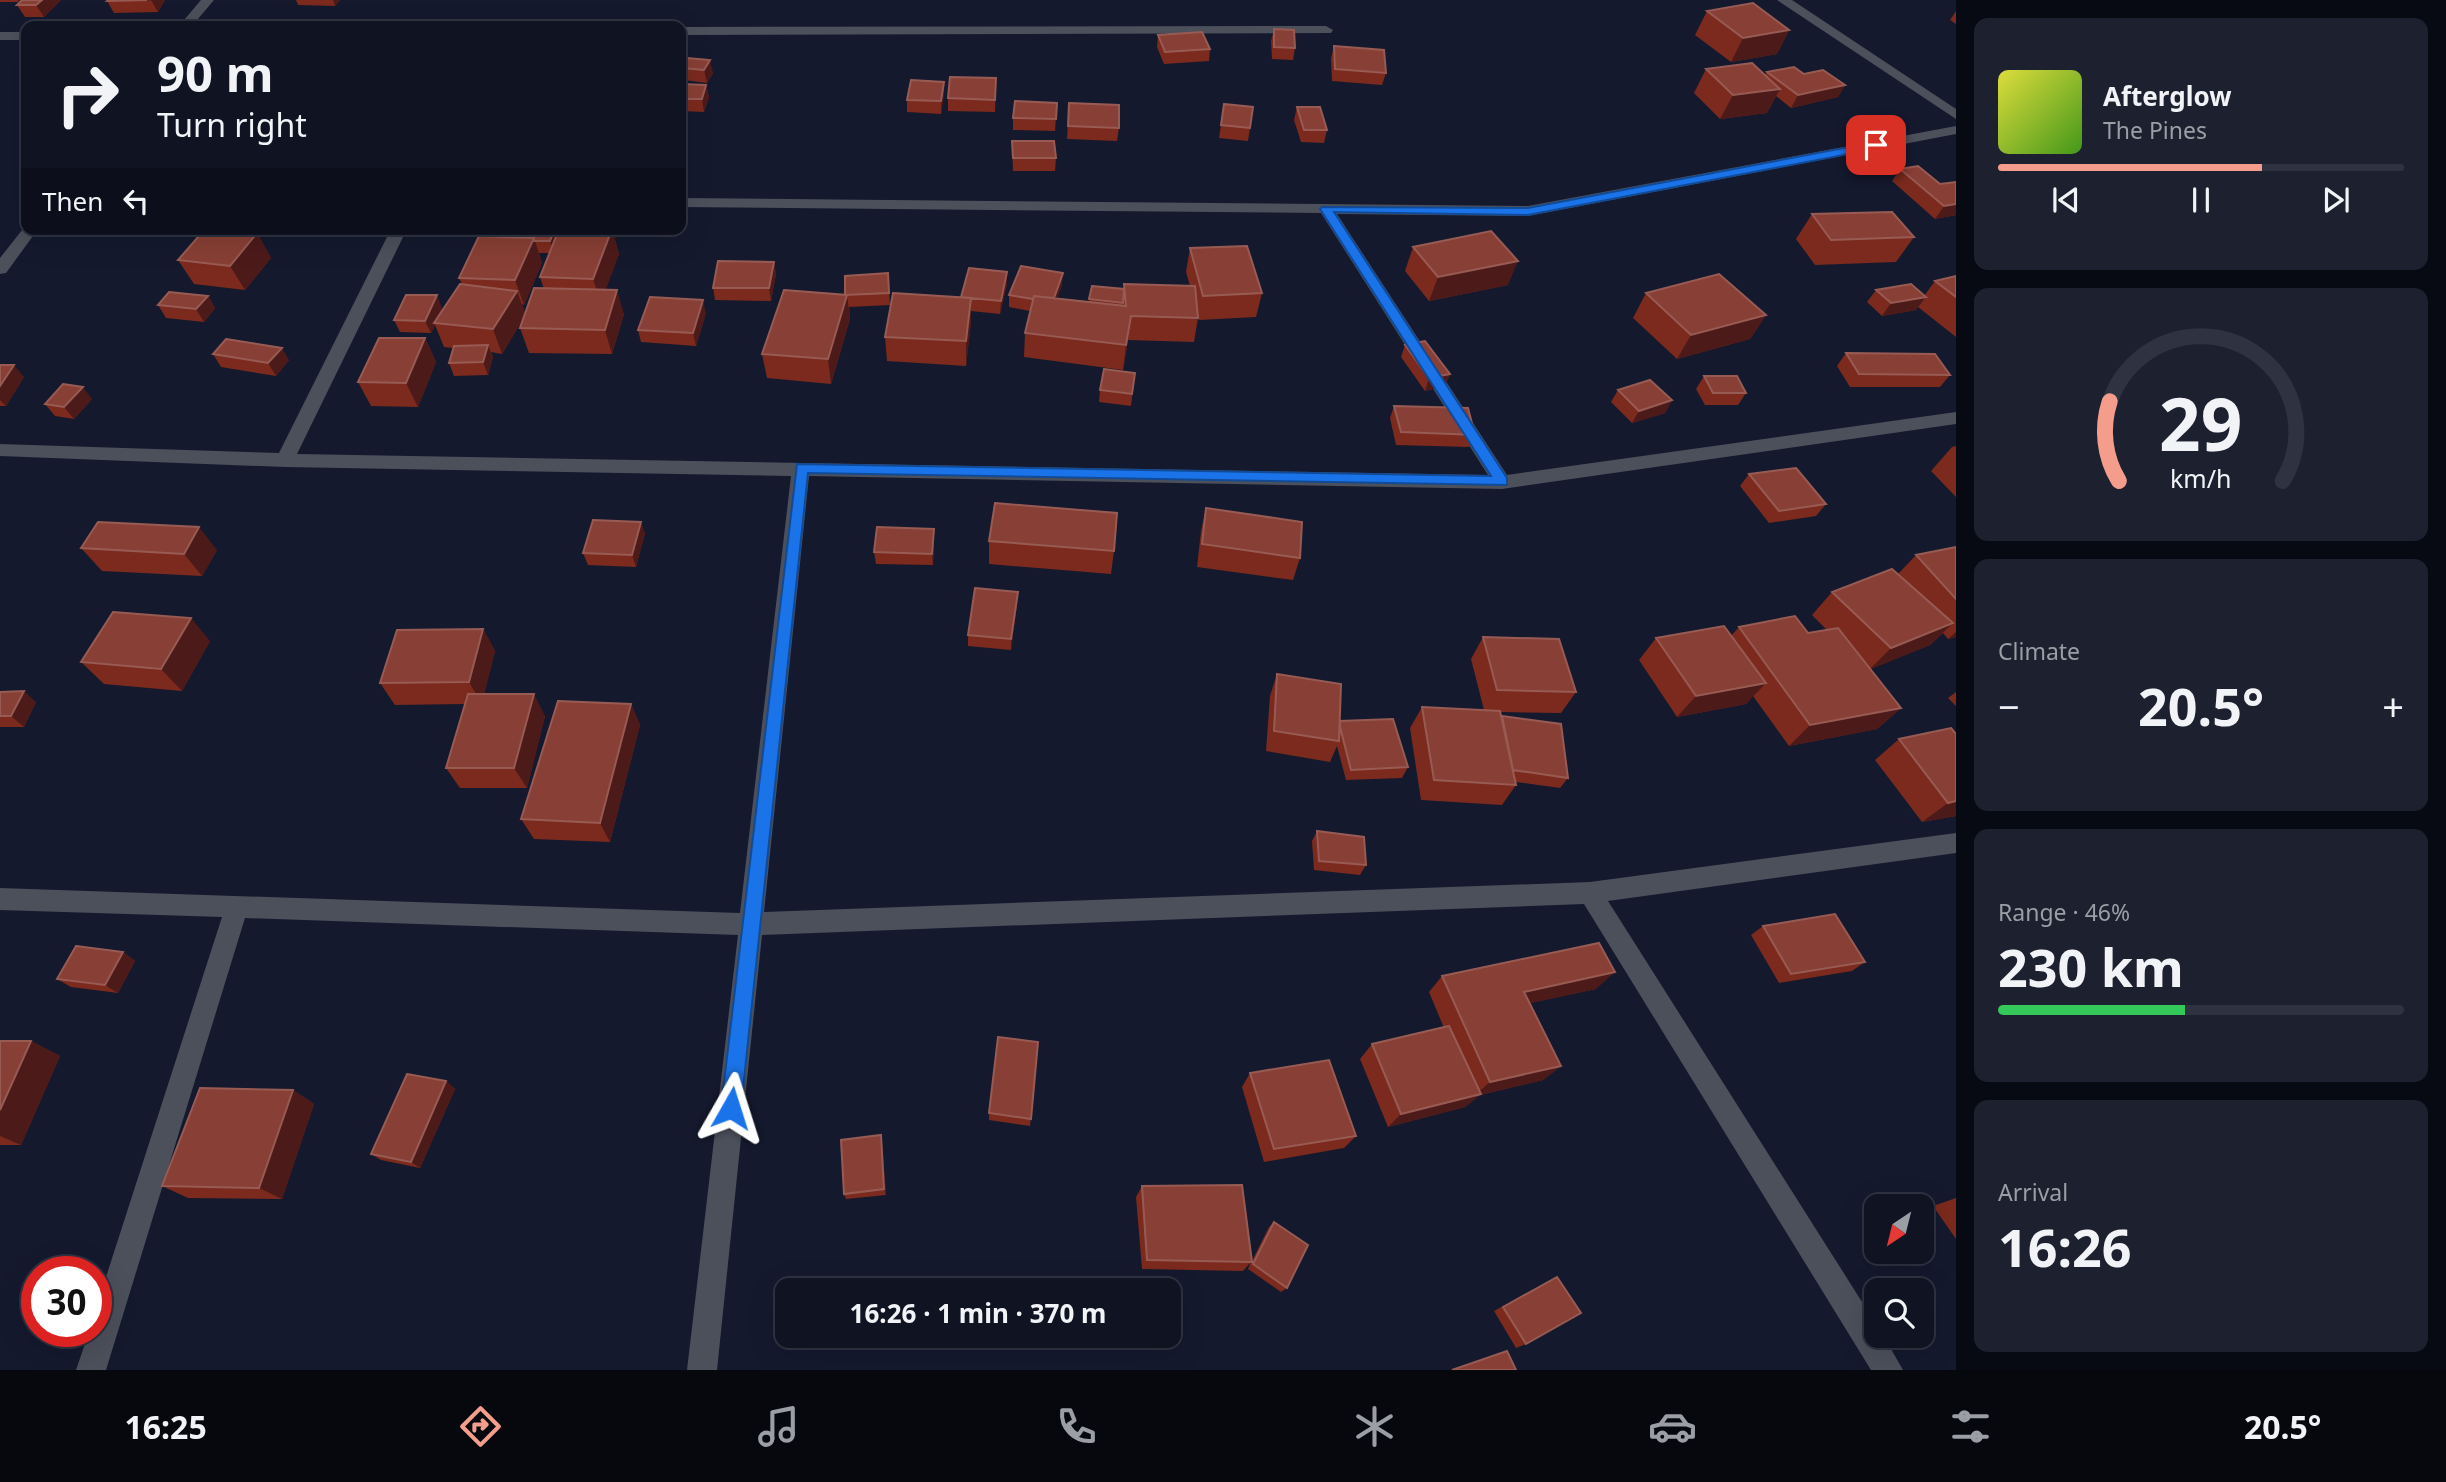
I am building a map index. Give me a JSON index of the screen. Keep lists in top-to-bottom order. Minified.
{"north":"bottom left","page":{"turn":["90 m","Turn right"],"song":["Afterglow","The Pines"],"then":"Then","tile":["Climate",["Range · 46%","230 km"],["Arrival","16:26"]],"heat":["−","20.5°","+"],"limit":"30","trip":"16:26 · 1 min · 370 m","tabs":["16:25","20.5°"],"gauge":["29","km/h"]}}
